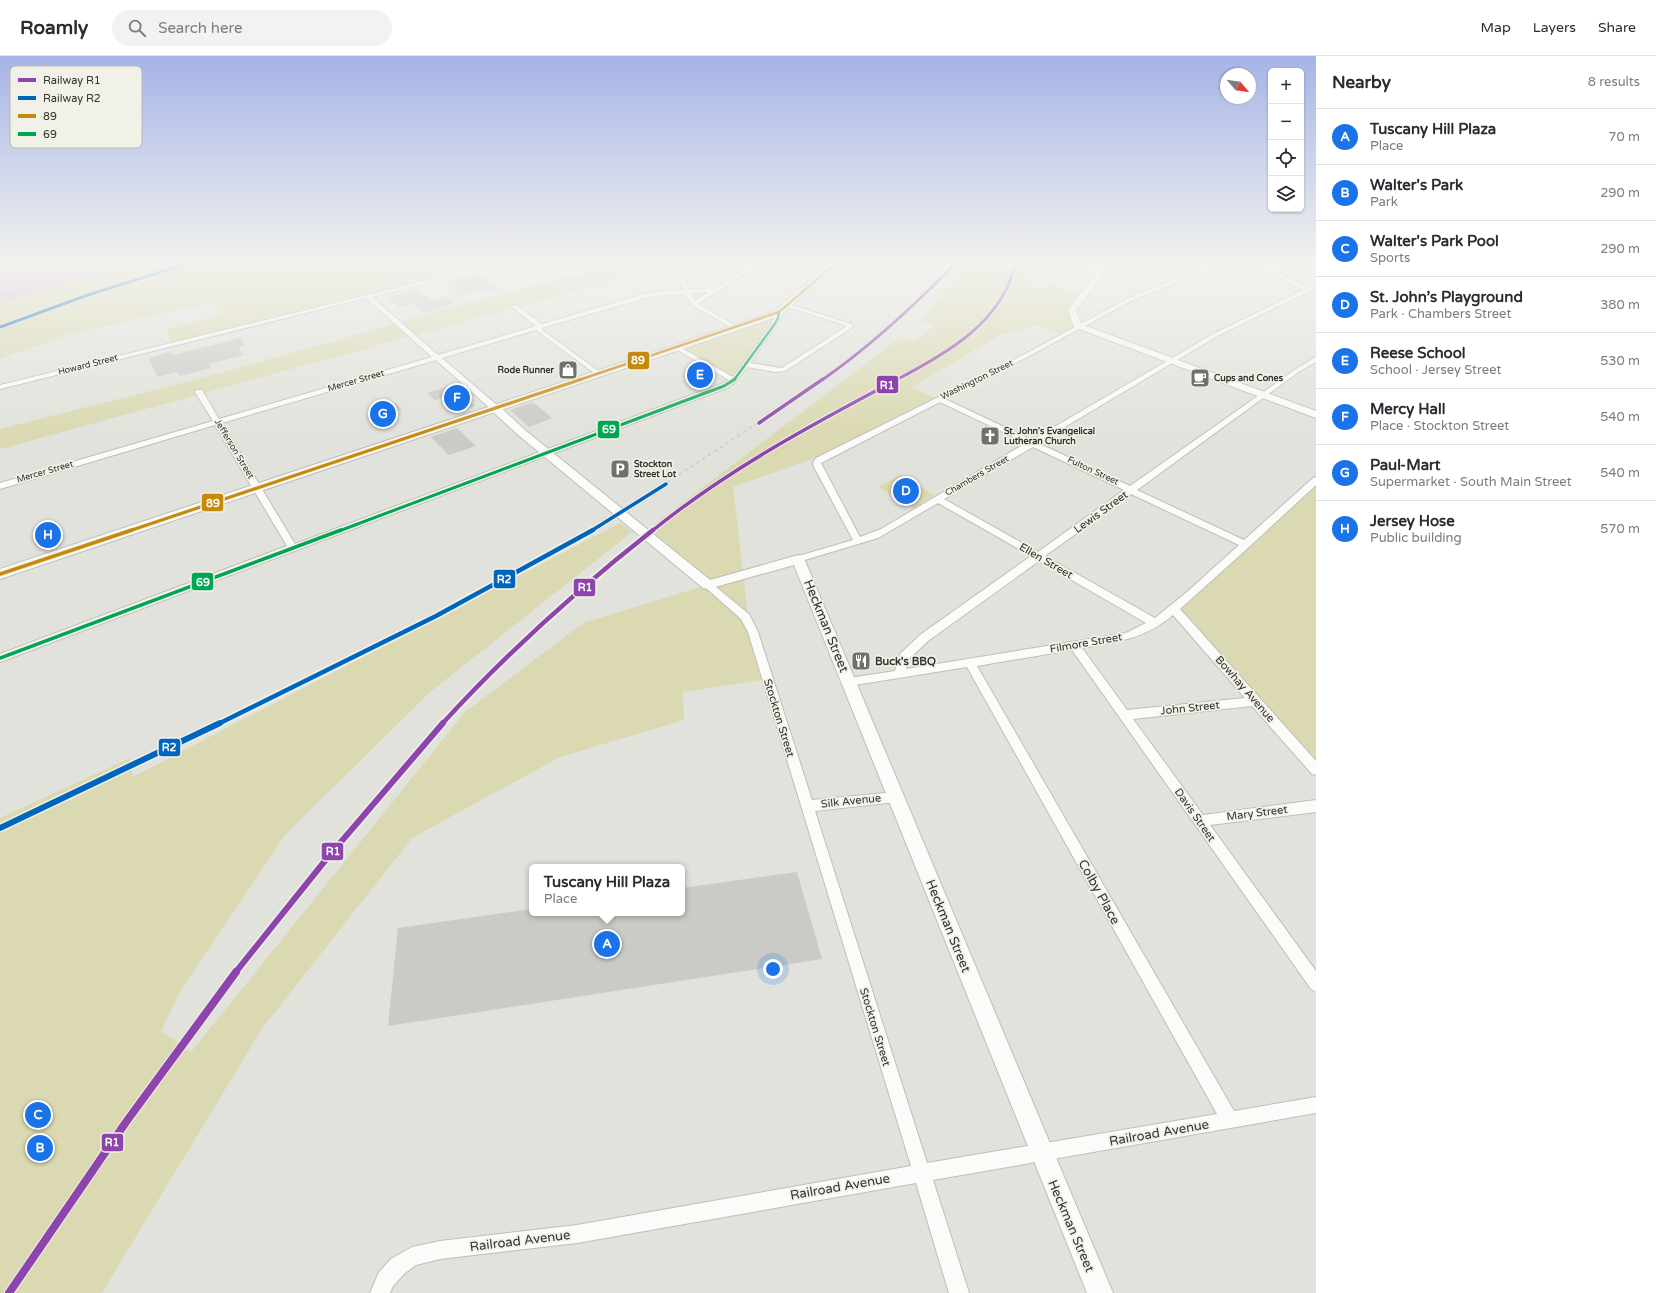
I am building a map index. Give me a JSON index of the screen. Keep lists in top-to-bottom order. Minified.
{"streets":{"street":["Howard Street","Washington Street","Mercer Street","Jefferson Street","Fulton Street","Chambers Street","Lewis Street","Ellen Street","Heckman Street","Filmore Street","Bowhay Avenue","John Street","Stockton Street","Silk Avenue","Mary Street","Davis Street","Colby Place","Railroad Avenue"]},"crossings":[["Washington Street","Fulton Street"],["Washington Street","Chambers Street"],["Mercer Street","Jefferson Street"],["Mercer Street","Stockton Street"],["Fulton Street","Chambers Street"],["Fulton Street","Lewis Street"],["Fulton Street","Filmore Street"],["Chambers Street","Ellen Street"],["Chambers Street","Heckman Street"],["Chambers Street","Stockton Street"],["Lewis Street","Ellen Street"],["Lewis Street","Filmore Street"],["Ellen Street","Filmore Street"],["Heckman Street","Filmore Street"],["Heckman Street","Silk Avenue"],["Heckman Street","Railroad Avenue"],["Filmore Street","Bowhay Avenue"],["Filmore Street","Davis Street"],["Filmore Street","Colby Place"],["Bowhay Avenue","John Street"],["John Street","Davis Street"],["Stockton Street","Silk Avenue"],["Stockton Street","Railroad Avenue"],["Mary Street","Davis Street"],["Colby Place","Railroad Avenue"]],"places":{"shop":["Rode Runner"],"cafe":["Cups and Cones"],"church":["St. John's Evangelical Lutheran Church"],"parking":["Stockton Street Lot"],"restaurant":["Buck's BBQ"]},"lines":["rail line R1","rail line R2","transit line 89","transit line 69"],"legend":["Railway R1","Railway R2","89","69"],"north":"bottom right","page":{"header":"Roamly","search":"Search here","nav":["Map","Layers","Share"],"heading":["Nearby","8 results"],"map_buttons":["+","−"],"list":[{"mark":"A","name":"Tuscany Hill Plaza","note":"Place","value":"70 m"},{"mark":"B","name":"Walter's Park","note":"Park","value":"290 m"},{"mark":"C","name":"Walter's Park Pool","note":"Sports","value":"290 m"},{"mark":"D","name":"St. John’s Playground","note":"Park · Chambers Street","value":"380 m"},{"mark":"E","name":"Reese School","note":"School · Jersey Street","value":"530 m"},{"mark":"F","name":"Mercy Hall","note":"Place · Stockton Street","value":"540 m"},{"mark":"G","name":"Paul-Mart","note":"Supermarket · South Main Street","value":"540 m"},{"mark":"H","name":"Jersey Hose","note":"Public building","value":"570 m"}],"pins":["E","F","G","D","H","A","C","B"],"popup":["Tuscany Hill Plaza","Place"]}}
